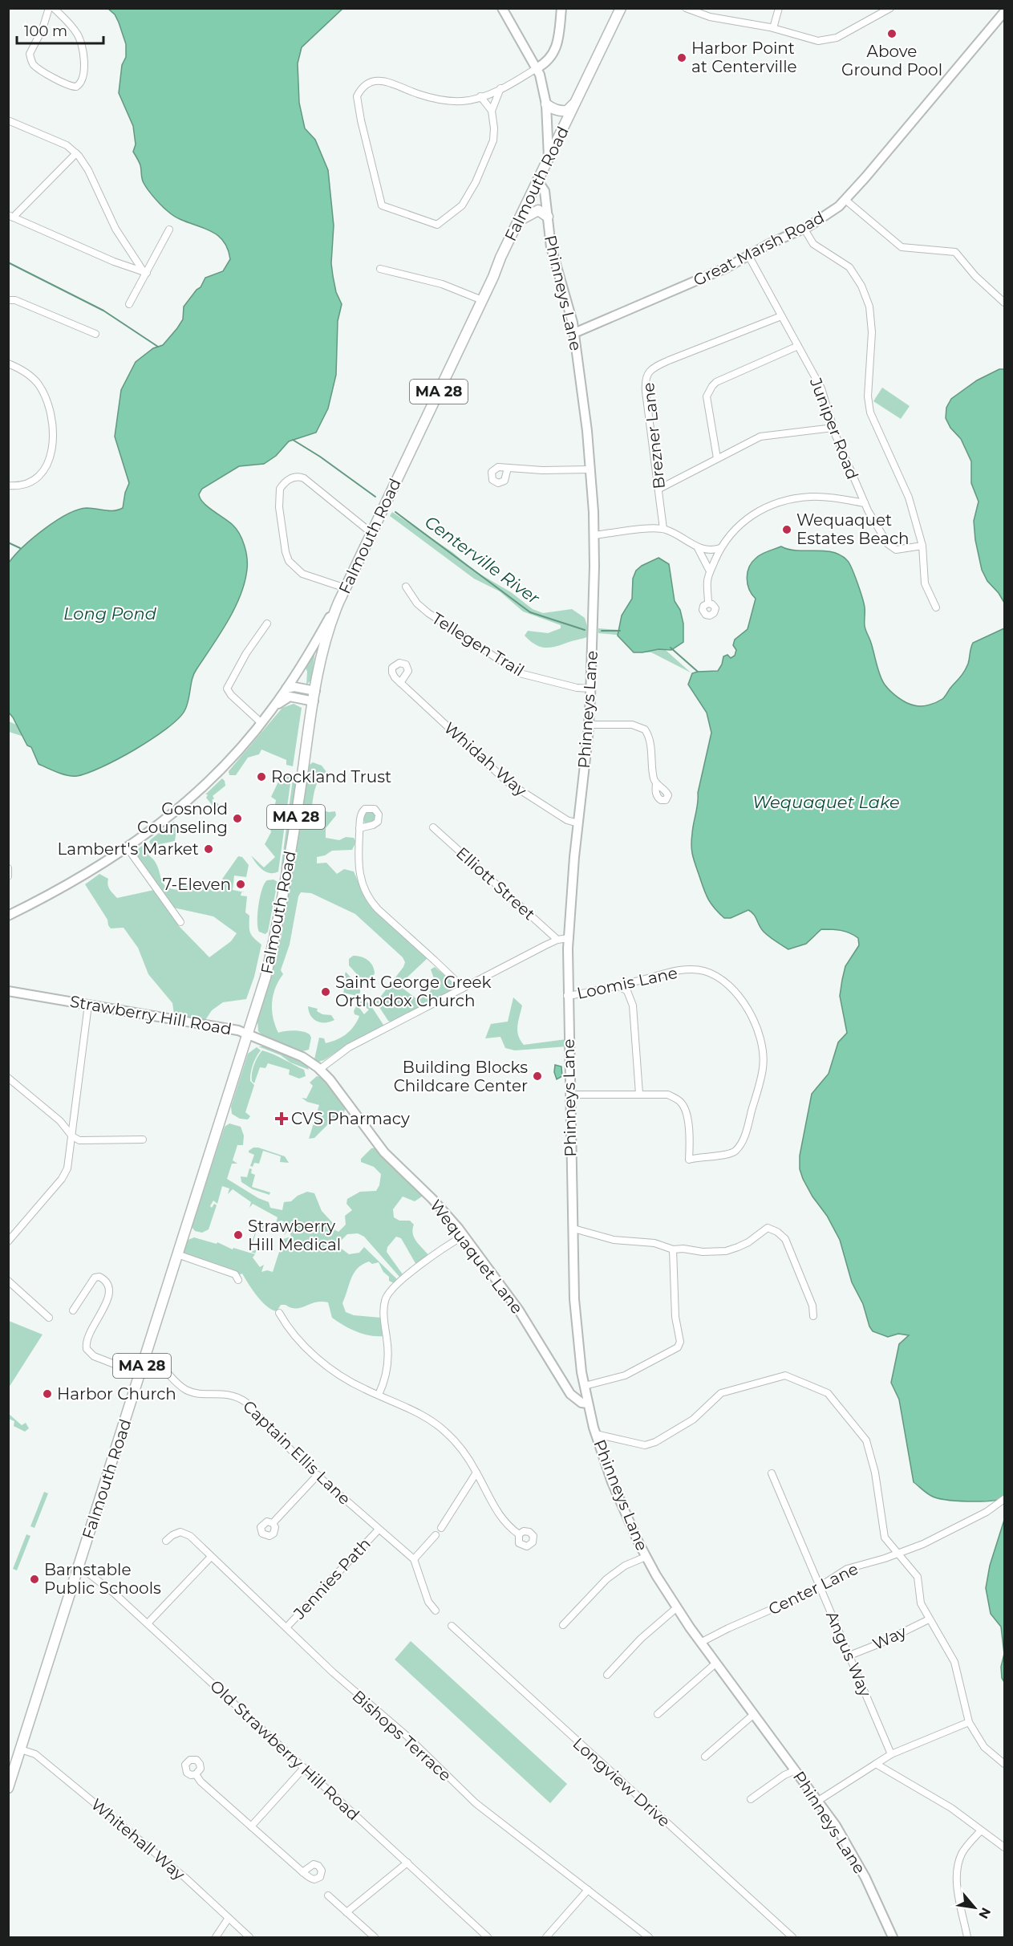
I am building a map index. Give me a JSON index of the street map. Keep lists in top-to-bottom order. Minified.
{"streets":{"main road":["Falmouth Road","Great Marsh Road","Phinneys Lane","MA 28","Strawberry Hill Road","Wequaquet Lane"],"street":["Juniper Road","Brezner Lane","Tellegen Trail","Whidah Way","Elliott Street","Loomis Lane","Captain Ellis Lane","Jennies Path","Center Lane","Way","Angus Way","Bishops Terrace","Old Strawberry Hill Road","Longview Drive","Whitehall Way"]},"crossings":[["Falmouth Road","Phinneys Lane"],["Falmouth Road","Strawberry Hill Road"],["Falmouth Road","Captain Ellis Lane"],["Falmouth Road","Old Strawberry Hill Road"],["Falmouth Road","Whitehall Way"],["Great Marsh Road","Phinneys Lane"],["Great Marsh Road","Juniper Road"],["Phinneys Lane","Tellegen Trail"],["Phinneys Lane","Whidah Way"],["Phinneys Lane","Loomis Lane"],["Phinneys Lane","Wequaquet Lane"],["Phinneys Lane","Center Lane"],["Juniper Road","Brezner Lane"],["Strawberry Hill Road","Wequaquet Lane"],["Captain Ellis Lane","Jennies Path"],["Jennies Path","Bishops Terrace"],["Center Lane","Angus Way"],["Way","Angus Way"]],"water":["Centerville River","Long Pond","Wequaquet Lake"],"places":{"other":["Above Ground Pool","Harbor Point at Centerville","Wequaquet Estates Beach","Rockland Trust","Gosnold Counseling","Lambert's Market","7-Eleven","Saint George Greek Orthodox Church","Building Blocks Childcare Center","Strawberry Hill Medical","Harbor Church","Barnstable Public Schools"],"health":["CVS Pharmacy"]},"scale_bar":"100 m","north":"bottom right"}
